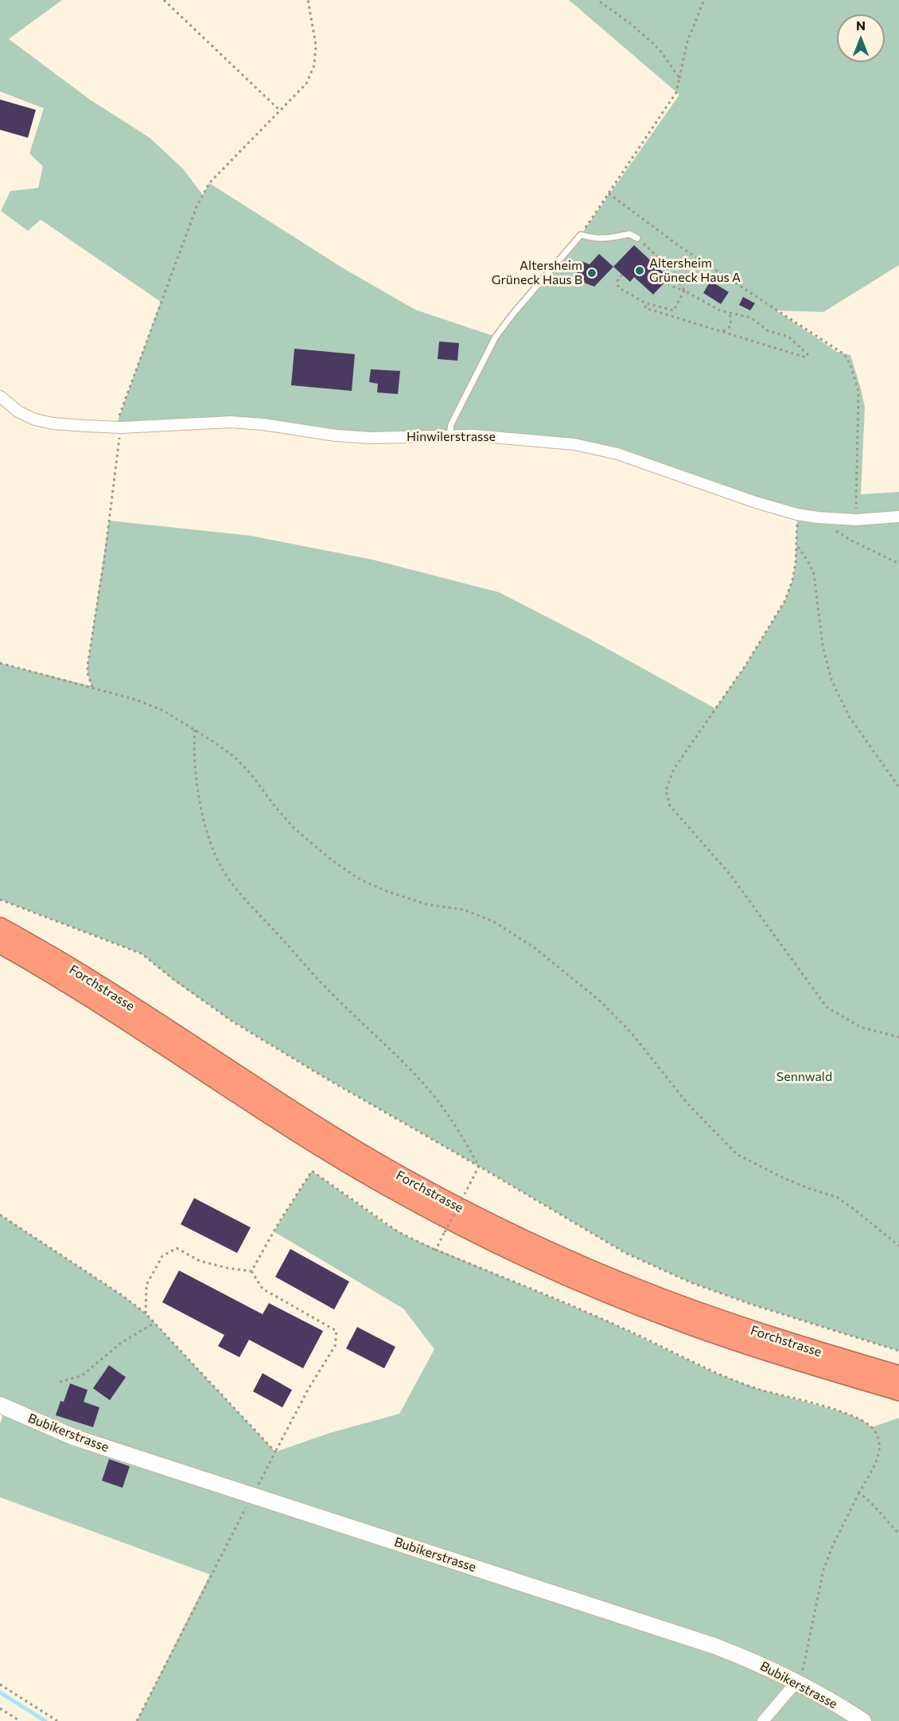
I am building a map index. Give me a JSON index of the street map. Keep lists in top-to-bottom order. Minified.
{"streets":{"highway":["Forchstrasse"],"street":["Hinwilerstrasse","Bubikerstrasse"]},"parks":["Sennwald"],"places":["Altersheim Grüneck Haus A","Altersheim Grüneck Haus B"],"north":"top"}
